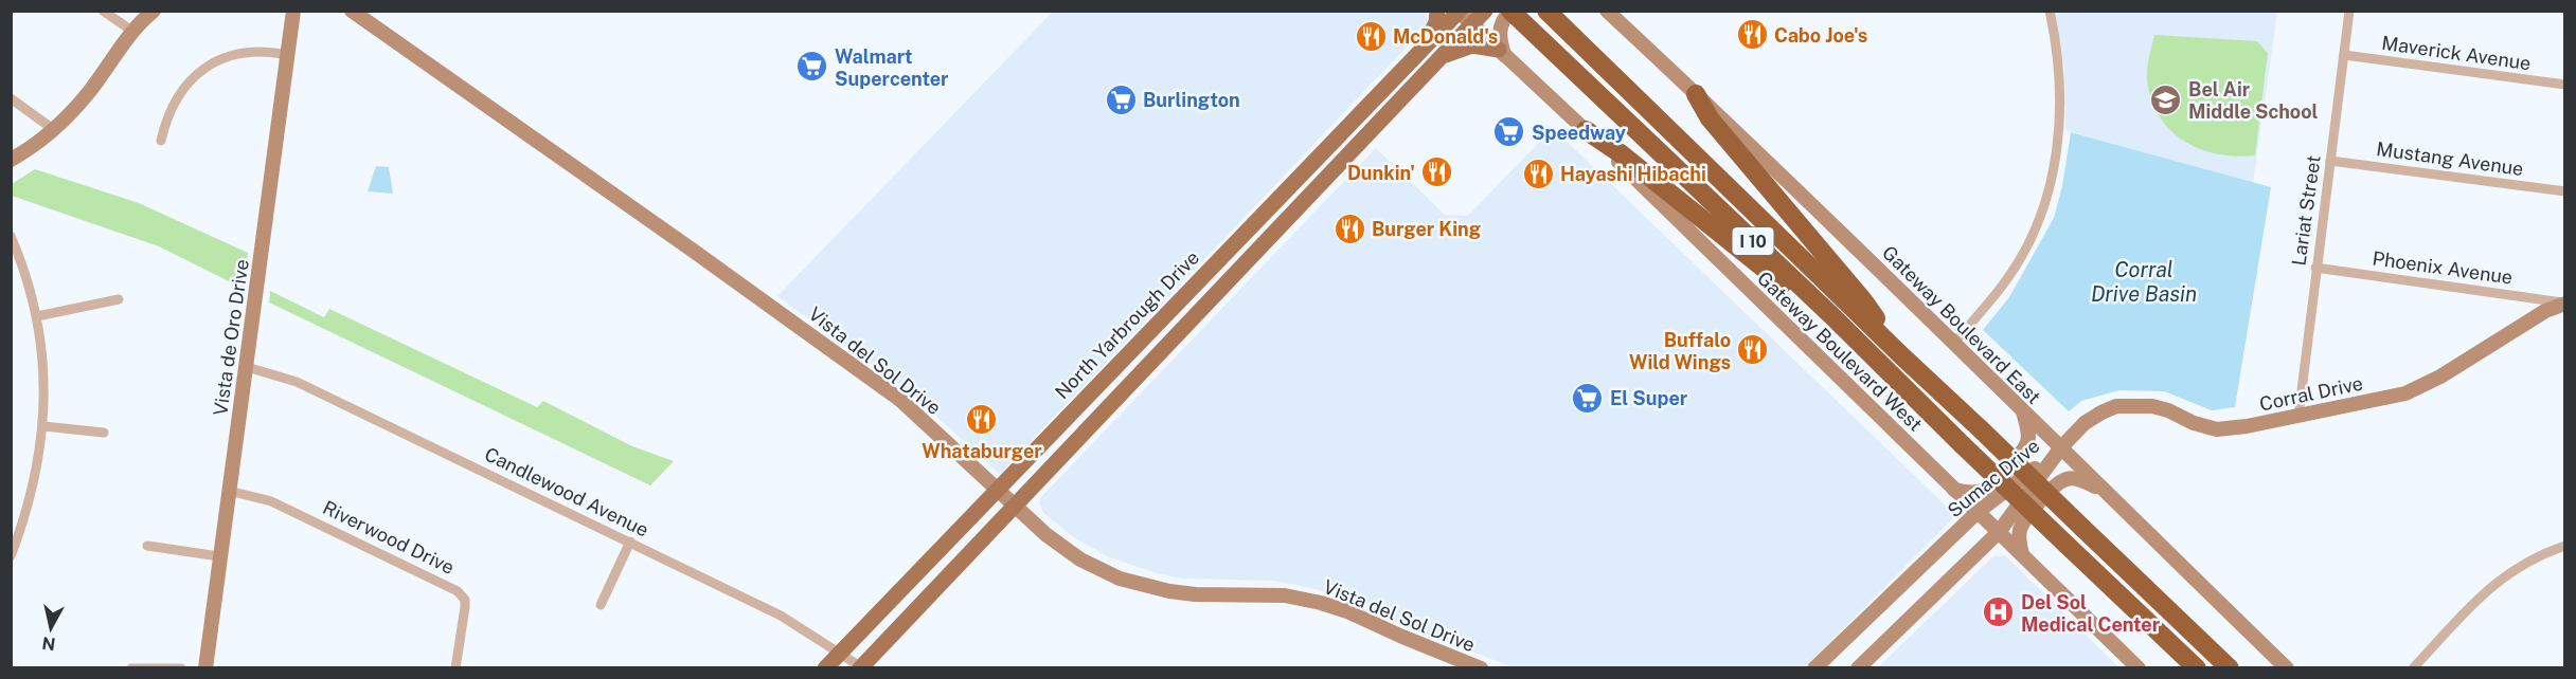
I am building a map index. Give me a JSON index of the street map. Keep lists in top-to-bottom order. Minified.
{"streets":{"highway":["I 10"],"main road":["North Yarbrough Drive","Gateway Boulevard East","Vista de Oro Drive","Gateway Boulevard West","Vista del Sol Drive","Corral Drive","Sumac Drive"],"street":["Maverick Avenue","Mustang Avenue","Lariat Street","Phoenix Avenue","Candlewood Avenue","Riverwood Drive"]},"crossings":[["Maverick Avenue","Lariat Street"],["Mustang Avenue","Lariat Street"],["Lariat Street","Phoenix Avenue"],["Lariat Street","Corral Drive"],["Phoenix Avenue","Corral Drive"],["North Yarbrough Drive","Gateway Boulevard West"],["North Yarbrough Drive","Vista del Sol Drive"],["North Yarbrough Drive","Candlewood Avenue"],["Gateway Boulevard East","Corral Drive"],["Gateway Boulevard East","Sumac Drive"],["Vista de Oro Drive","Candlewood Avenue"],["Vista de Oro Drive","Riverwood Drive"],["Gateway Boulevard West","Sumac Drive"],["Corral Drive","Sumac Drive"]],"water":["Corral Drive Basin"],"places":{"restaurant":["Cabo Joe's","McDonald's","Dunkin'","Hayashi Hibachi","Burger King","Buffalo Wild Wings","Whataburger"],"supermarket":["Walmart Supercenter","Burlington","Speedway","El Super"],"school or university":["Bel Air Middle School"],"hospital":["Del Sol Medical Center"]},"north":"bottom"}
